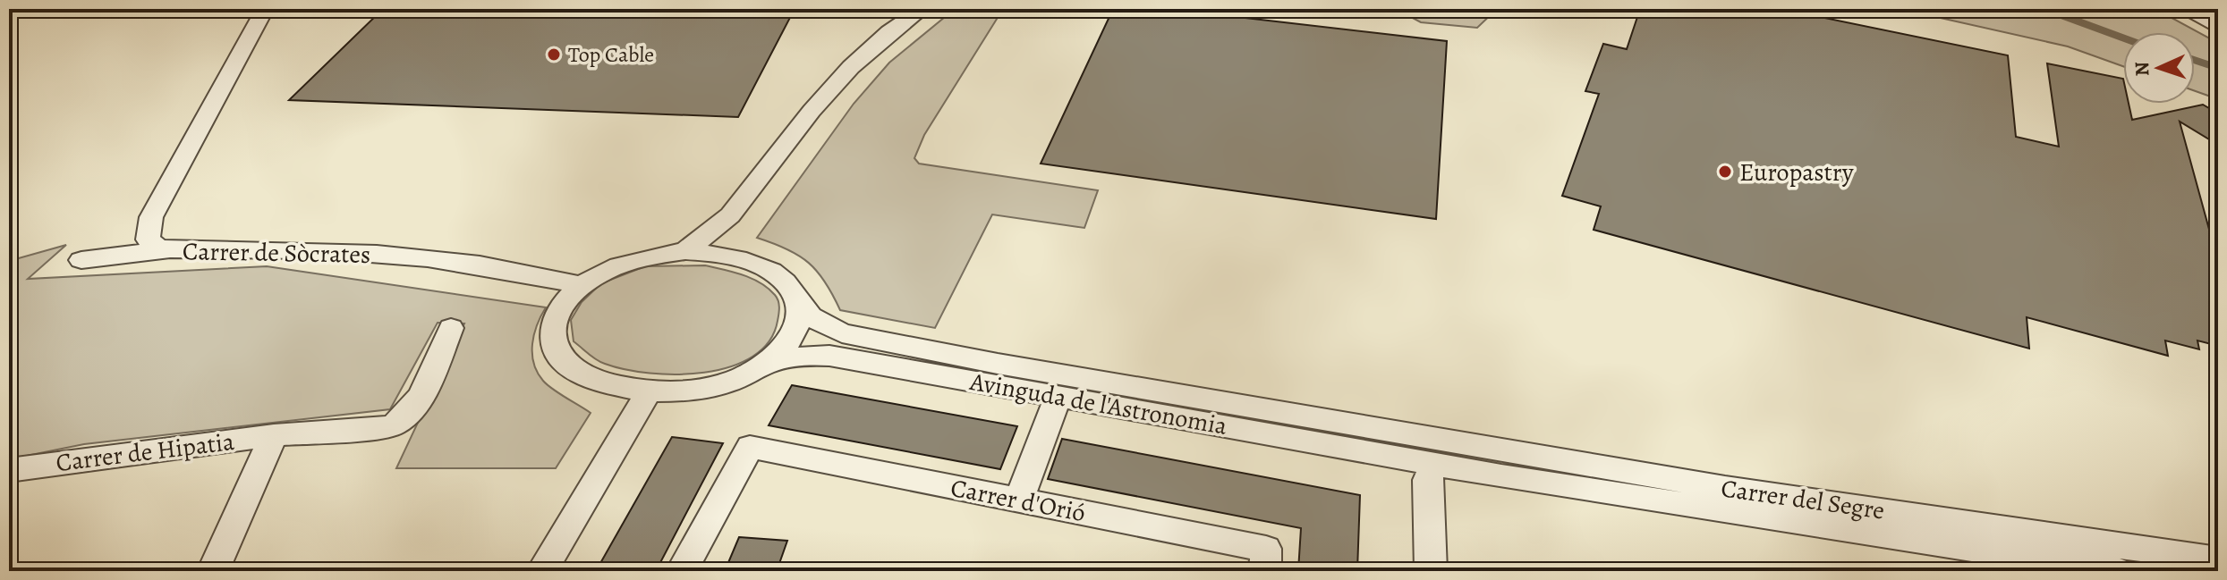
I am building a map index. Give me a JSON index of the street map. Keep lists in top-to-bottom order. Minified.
{"streets":{"street":["Carrer de Sòcrates","Avinguda de l'Astronomia","Carrer de Hipatia","Carrer del Segre","Carrer d'Orió"]},"crossings":[["Carrer de Sòcrates","Avinguda de l'Astronomia"],["Avinguda de l'Astronomia","Carrer del Segre"]],"places":["Top Cable","Europastry"],"north":"left"}
